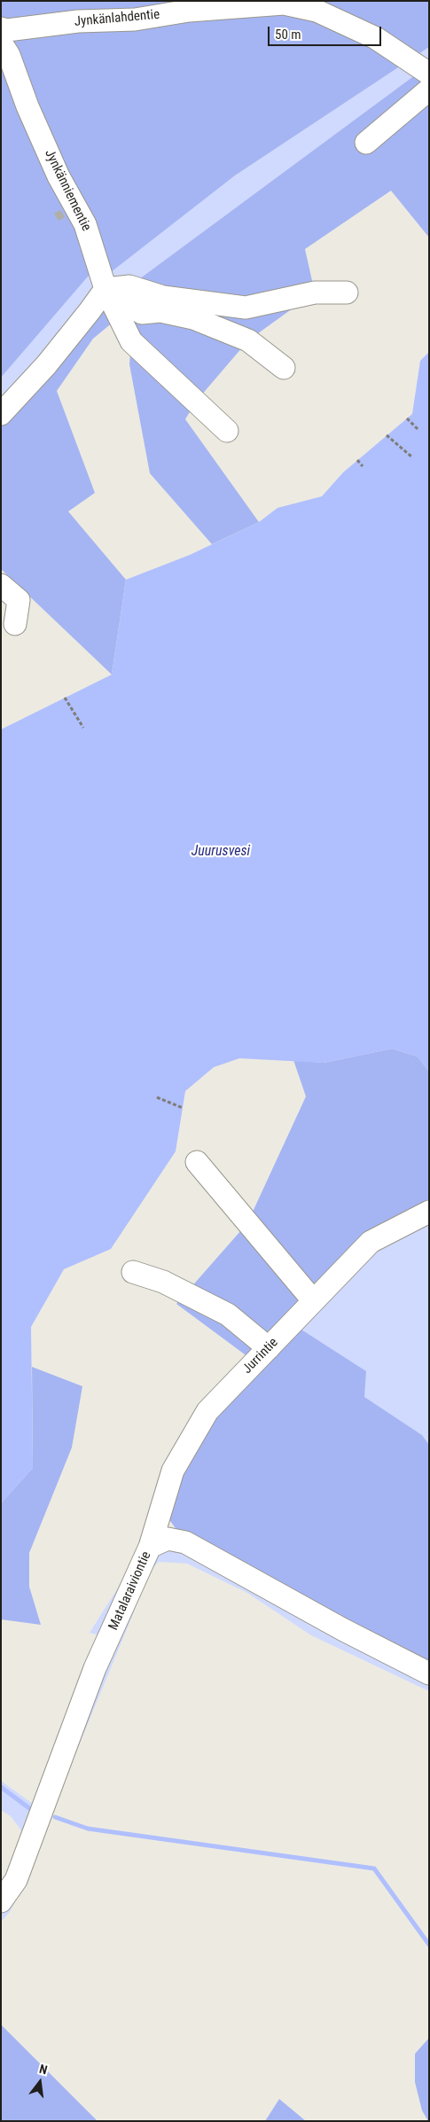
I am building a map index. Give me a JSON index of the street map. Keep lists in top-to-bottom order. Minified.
{"streets":{"street":["Jynkänlahdentie","Jynkänniementie","Jurrintie","Matalaraiviontie"]},"crossings":[["Jurrintie","Matalaraiviontie"]],"water":["Juurusvesi"],"scale_bar":"50 m","north":"top"}
